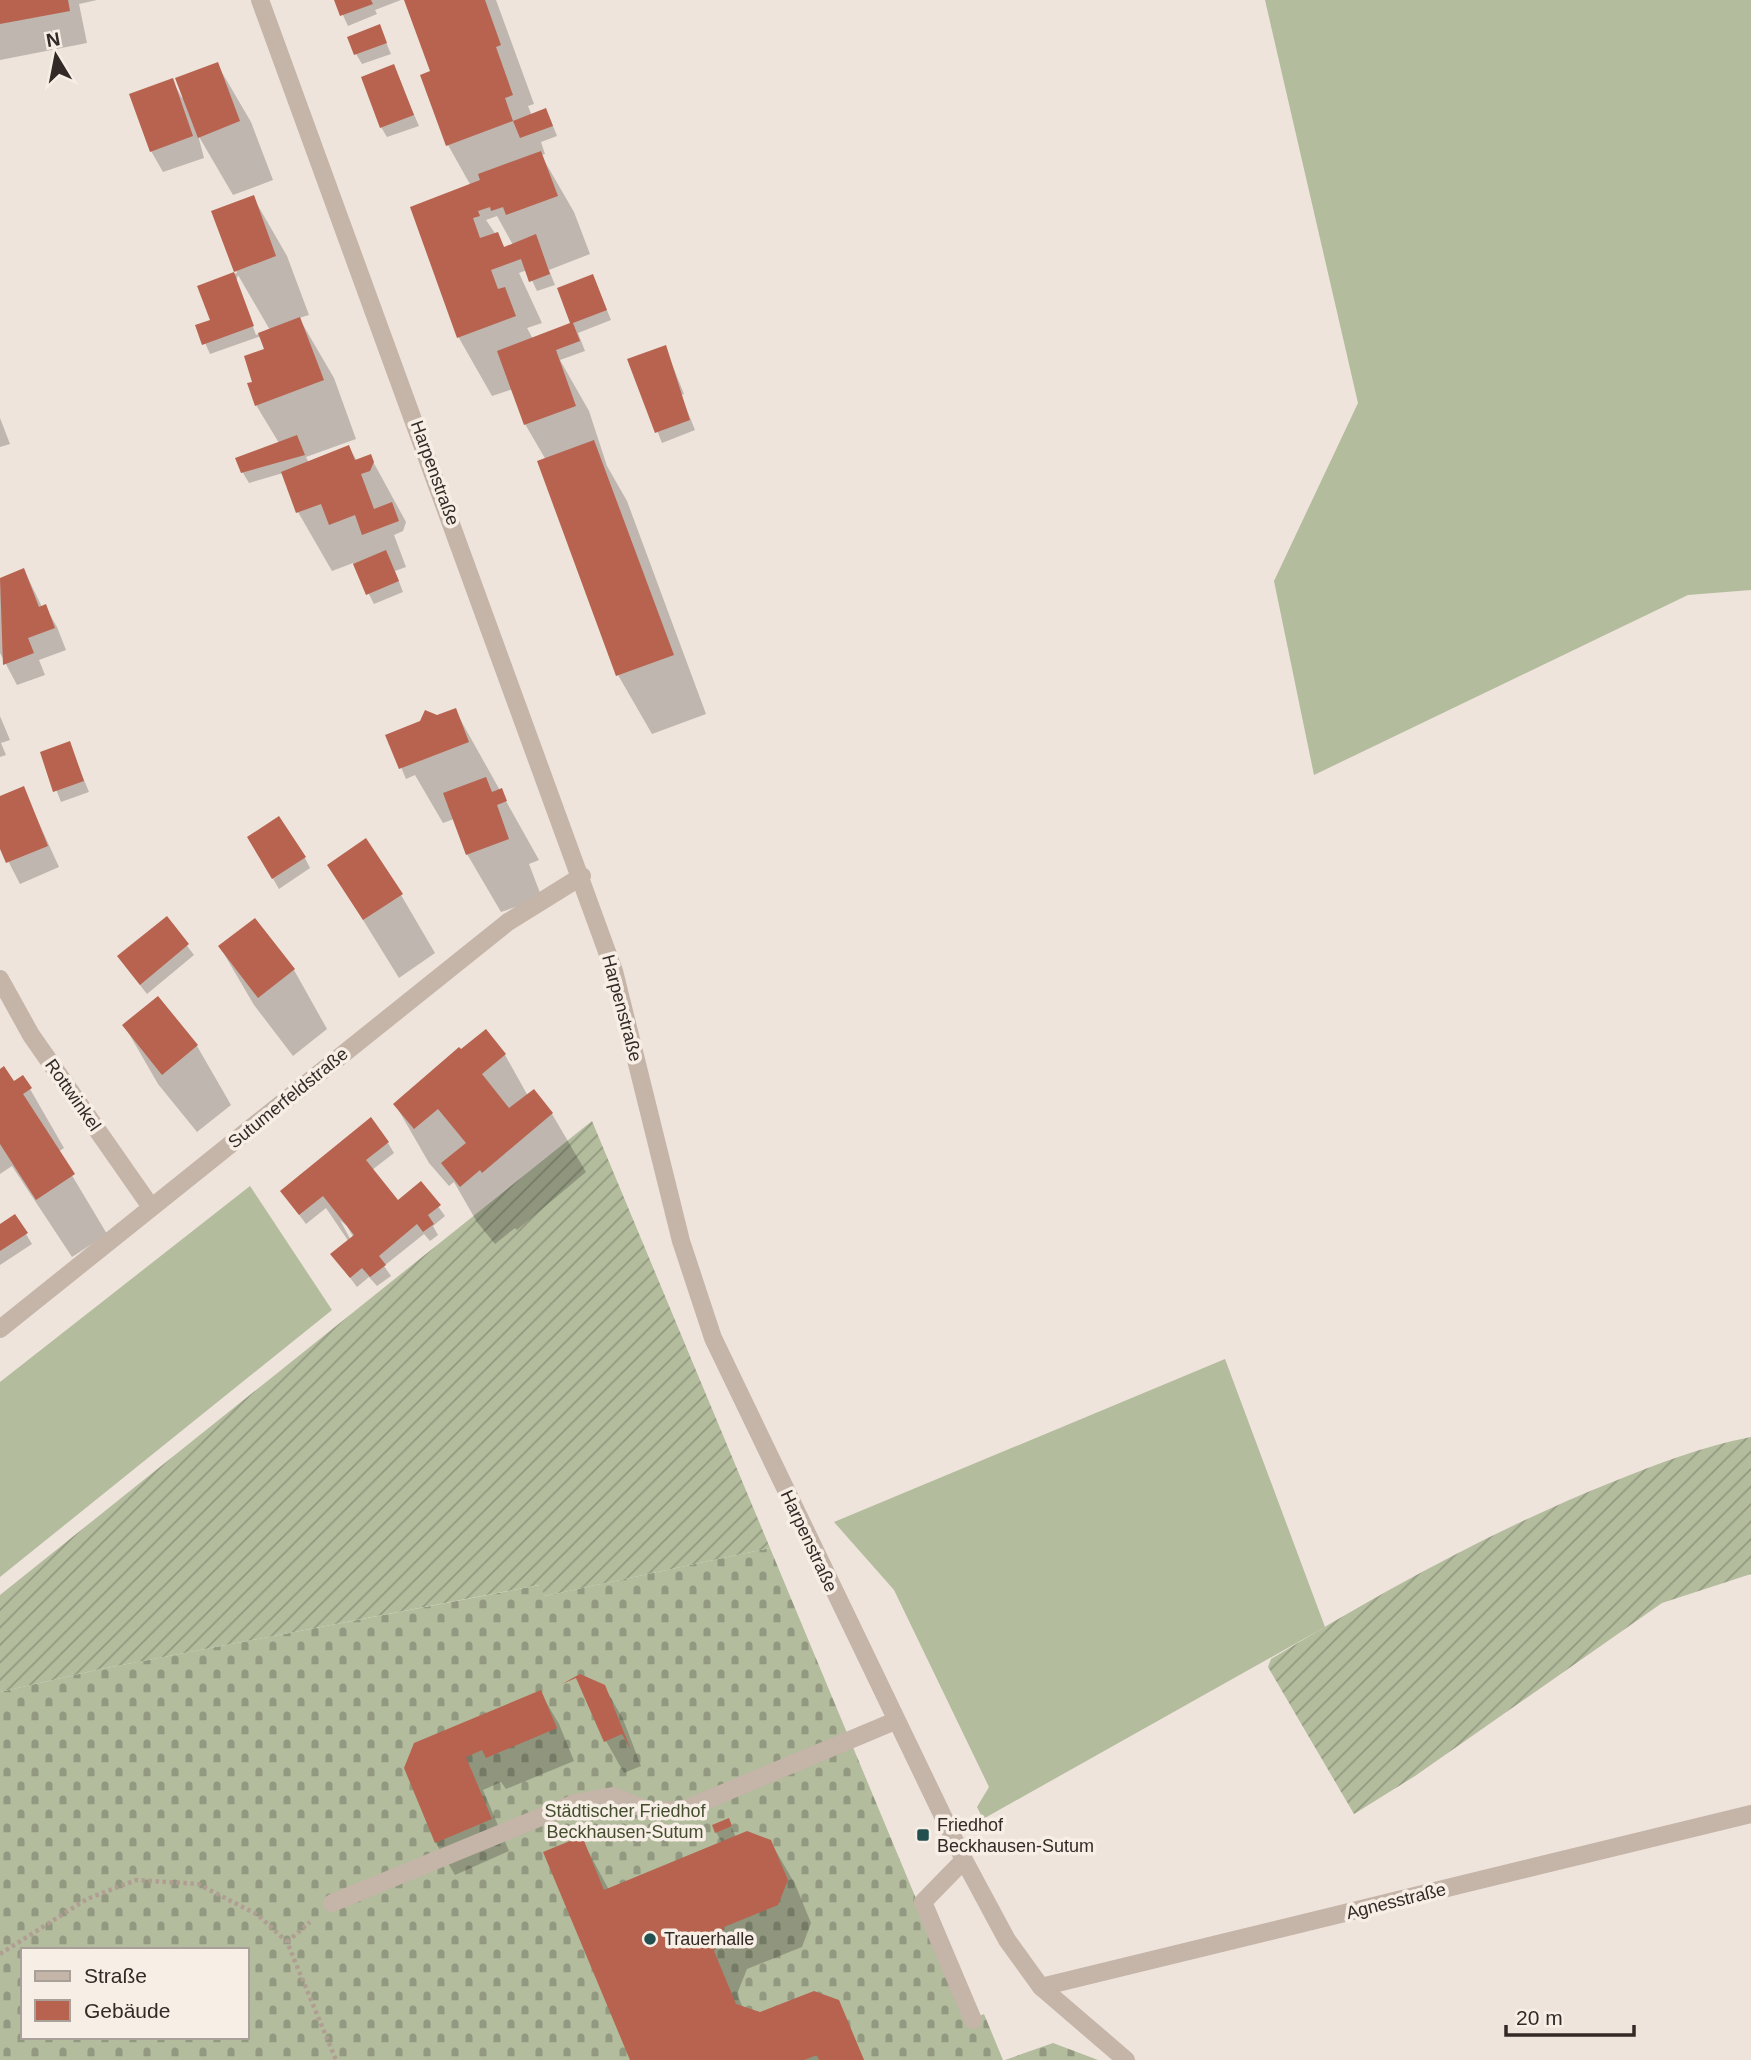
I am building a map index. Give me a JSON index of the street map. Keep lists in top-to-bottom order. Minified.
{"streets":{"street":["Harpenstraße","Rottwinkel","Sutumerfeldstraße","Agnesstraße"]},"crossings":[["Harpenstraße","Sutumerfeldstraße"],["Harpenstraße","Agnesstraße"],["Rottwinkel","Sutumerfeldstraße"]],"parks":["Städtischer Friedhof Beckhausen-Sutum"],"places":{"transit":["Friedhof Beckhausen-Sutum"],"other":["Trauerhalle"]},"legend":["Straße","Gebäude"],"scale_bar":"20 m","north":"top"}
